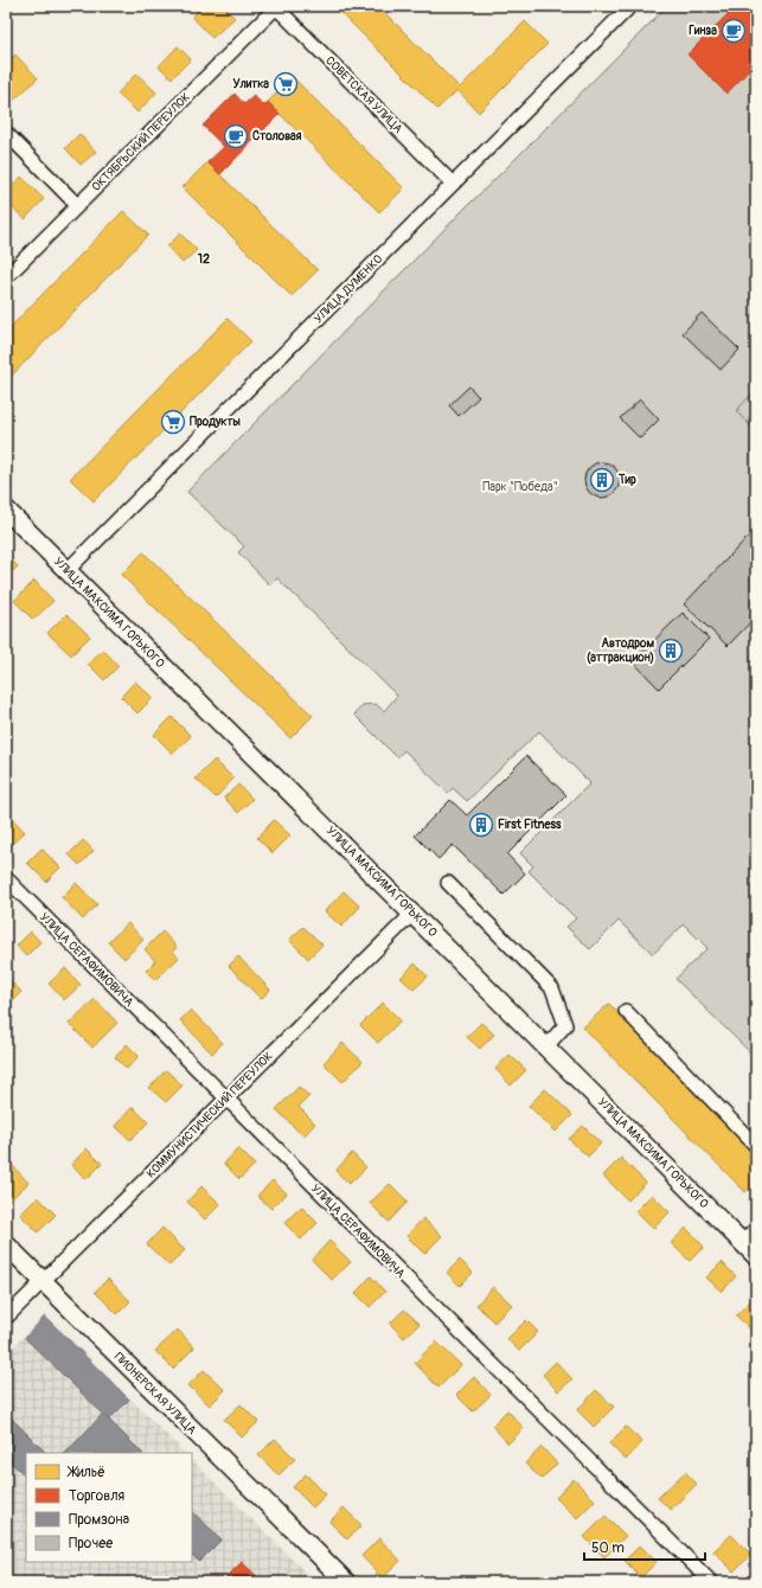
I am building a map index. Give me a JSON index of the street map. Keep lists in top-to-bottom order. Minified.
{"streets":{"street":["СОВЕТСКАЯ УЛИЦА","ОКТЯБРЬСКИЙ ПЕРЕУЛОК","УЛИЦА ДУМЕНКО","УЛИЦА МАКСИМА ГОРЬКОГО","УЛИЦА СЕРАФИМОВИЧА","КОММУНИСТИЧЕСКИЙ ПЕРЕУЛОК","ПИОНЕРСКАЯ УЛИЦА"]},"crossings":[["СОВЕТСКАЯ УЛИЦА","ОКТЯБРЬСКИЙ ПЕРЕУЛОК"],["СОВЕТСКАЯ УЛИЦА","УЛИЦА ДУМЕНКО"],["УЛИЦА ДУМЕНКО","УЛИЦА МАКСИМА ГОРЬКОГО"],["УЛИЦА МАКСИМА ГОРЬКОГО","КОММУНИСТИЧЕСКИЙ ПЕРЕУЛОК"],["УЛИЦА СЕРАФИМОВИЧА","КОММУНИСТИЧЕСКИЙ ПЕРЕУЛОК"],["КОММУНИСТИЧЕСКИЙ ПЕРЕУЛОК","ПИОНЕРСКАЯ УЛИЦА"]],"districts":["12"],"parks":["Парк \"Победа\""],"places":{"cafe":["Гинза","Столовая"],"supermarket":["Улитка","Продукты"],"building":["Тир","Автодром (аттракцион)","First Fitness"]},"legend":["Жильё","Торговля","Промзона","Прочее"],"scale_bar":"50 m"}
